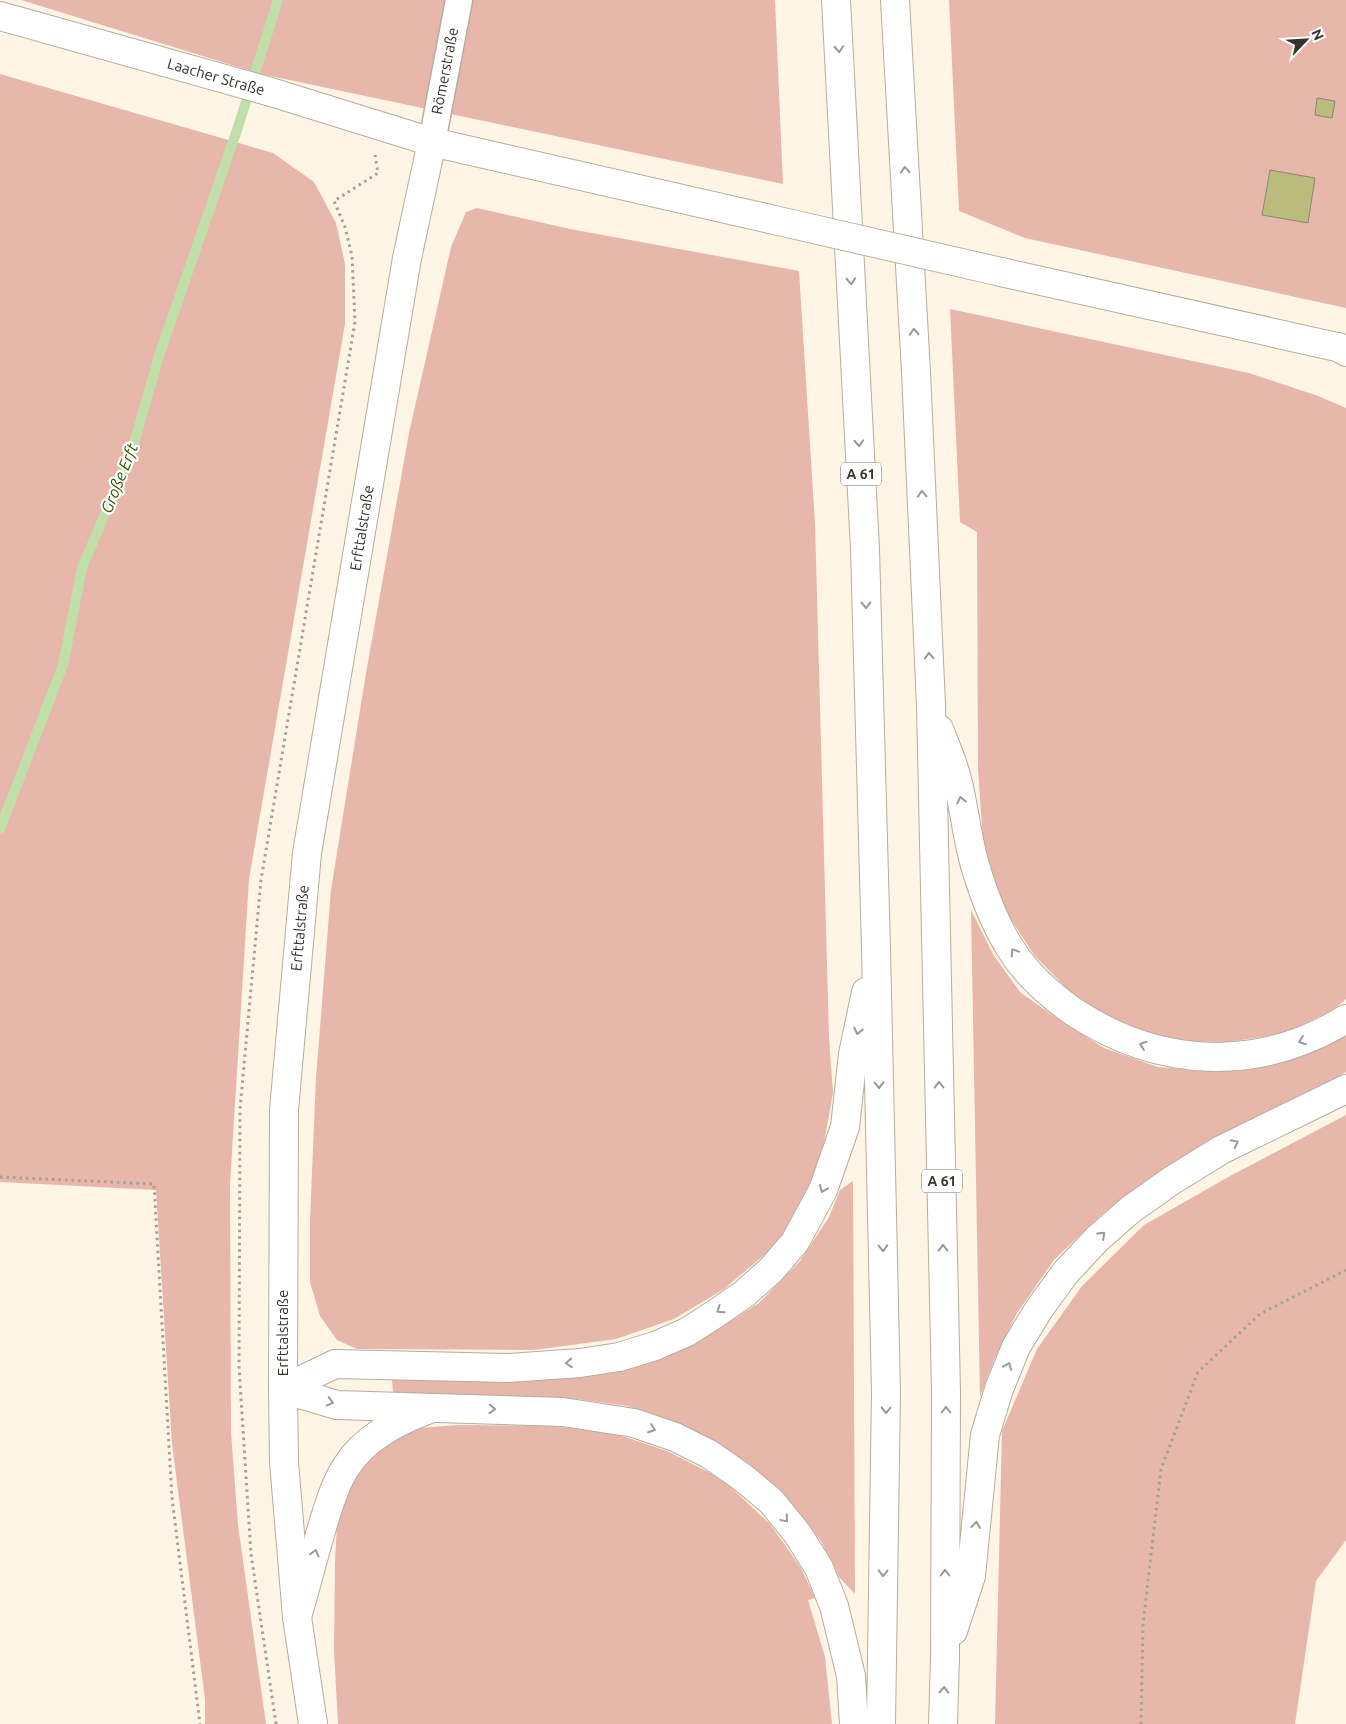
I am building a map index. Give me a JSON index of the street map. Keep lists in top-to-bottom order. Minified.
{"streets":{"main road":["Laacher Straße","A 61","Erfttalstraße"],"street":["Römerstraße"]},"crossings":[["Römerstraße","Laacher Straße"],["Römerstraße","Erfttalstraße"],["Laacher Straße","Erfttalstraße"]],"water":["Große Erft"],"north":"top right"}
